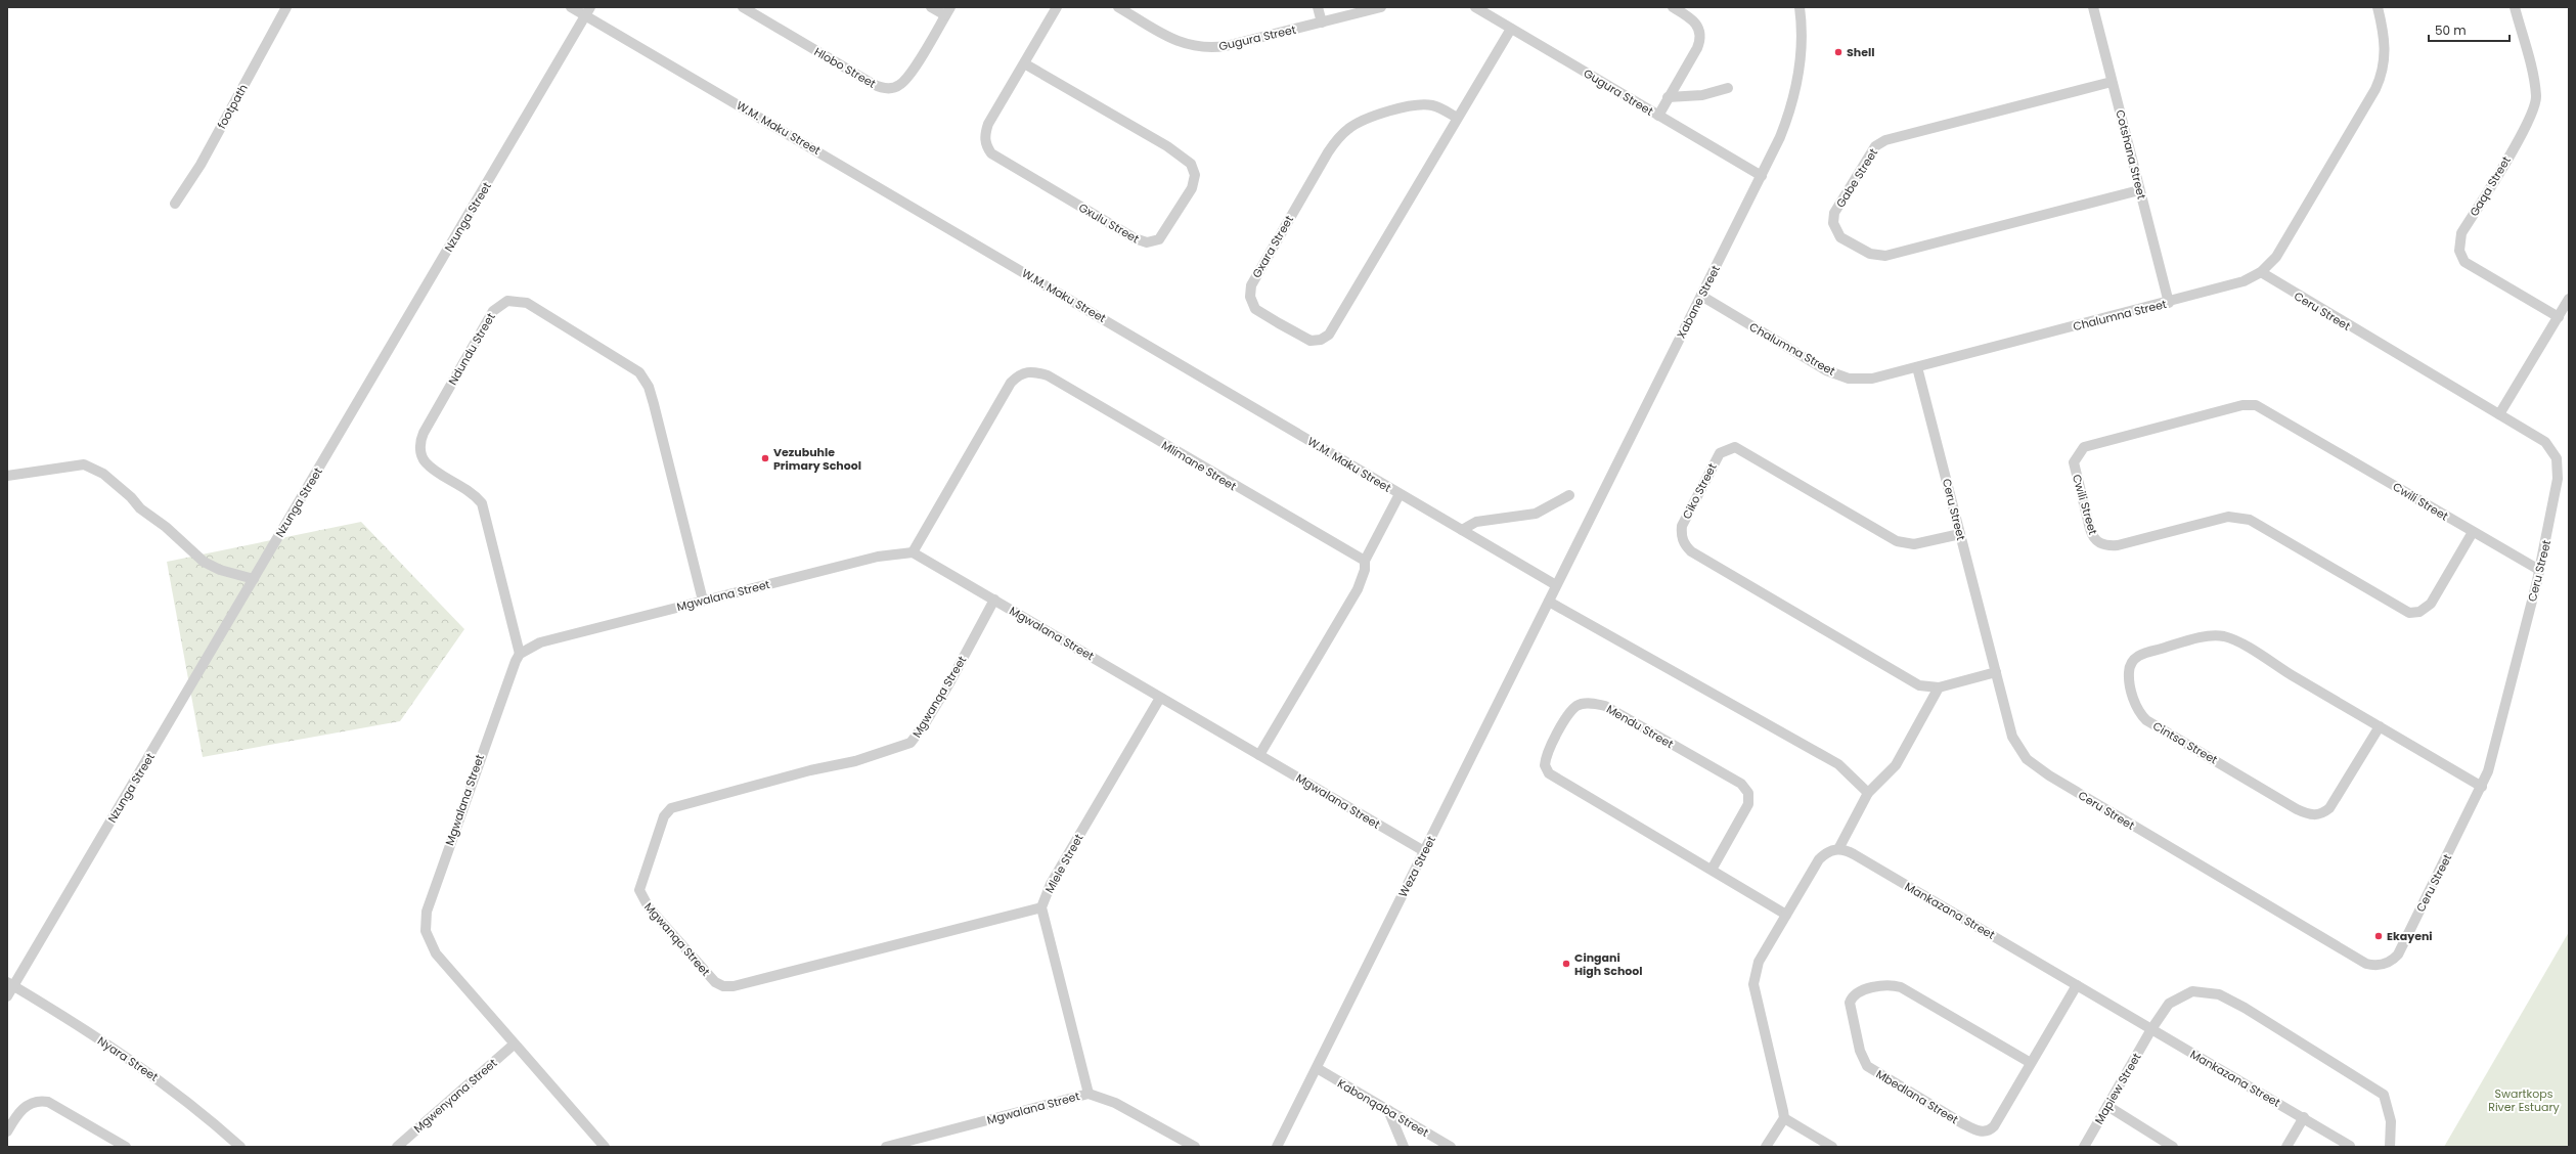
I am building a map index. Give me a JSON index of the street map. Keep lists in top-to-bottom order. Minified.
{"streets":{"street":["Gugura Street","Hlobo Street","footpath","W.M. Maku Street","Cotshana Street","Gabe Street","Gaqa Street","Nzunga Street","Gxulu Street","Gxara Street","Xabane Street","Ceru Street","Chalumna Street","Ndundu Street","Mlimane Street","Ciko Street","Cwili Street","Mgwalana Street","Mgwanqa Street","Mendu Street","Cintsa Street","Mlele Street","Weza Street","Mankazana Street","Nyara Street","Mapiew Street","Mgwenyana Street","Mbedlana Street","Kabonqaba Street"]},"crossings":[["Gugura Street","Gxara Street"],["Gugura Street","Xabane Street"],["W.M. Maku Street","Nzunga Street"],["W.M. Maku Street","Xabane Street"],["W.M. Maku Street","Weza Street"],["Cotshana Street","Gabe Street"],["Cotshana Street","Chalumna Street"],["Nzunga Street","Nyara Street"],["Xabane Street","Chalumna Street"],["Xabane Street","Weza Street"],["Ceru Street","Chalumna Street"],["Ceru Street","Ciko Street"],["Ceru Street","Cwili Street"],["Ceru Street","Cintsa Street"],["Ndundu Street","Mgwalana Street"],["Mlimane Street","Mgwalana Street"],["Mgwalana Street","Mgwanqa Street"],["Mgwalana Street","Mlele Street"],["Mgwalana Street","Weza Street"],["Mgwalana Street","Mgwenyana Street"],["Mgwanqa Street","Mlele Street"],["Weza Street","Kabonqaba Street"],["Mankazana Street","Mapiew Street"],["Mankazana Street","Mbedlana Street"]],"parks":["Swartkops River Estuary"],"places":["Shell","Vezubuhle Primary School","Ekayeni","Cingani High School"],"scale_bar":"50 m"}
